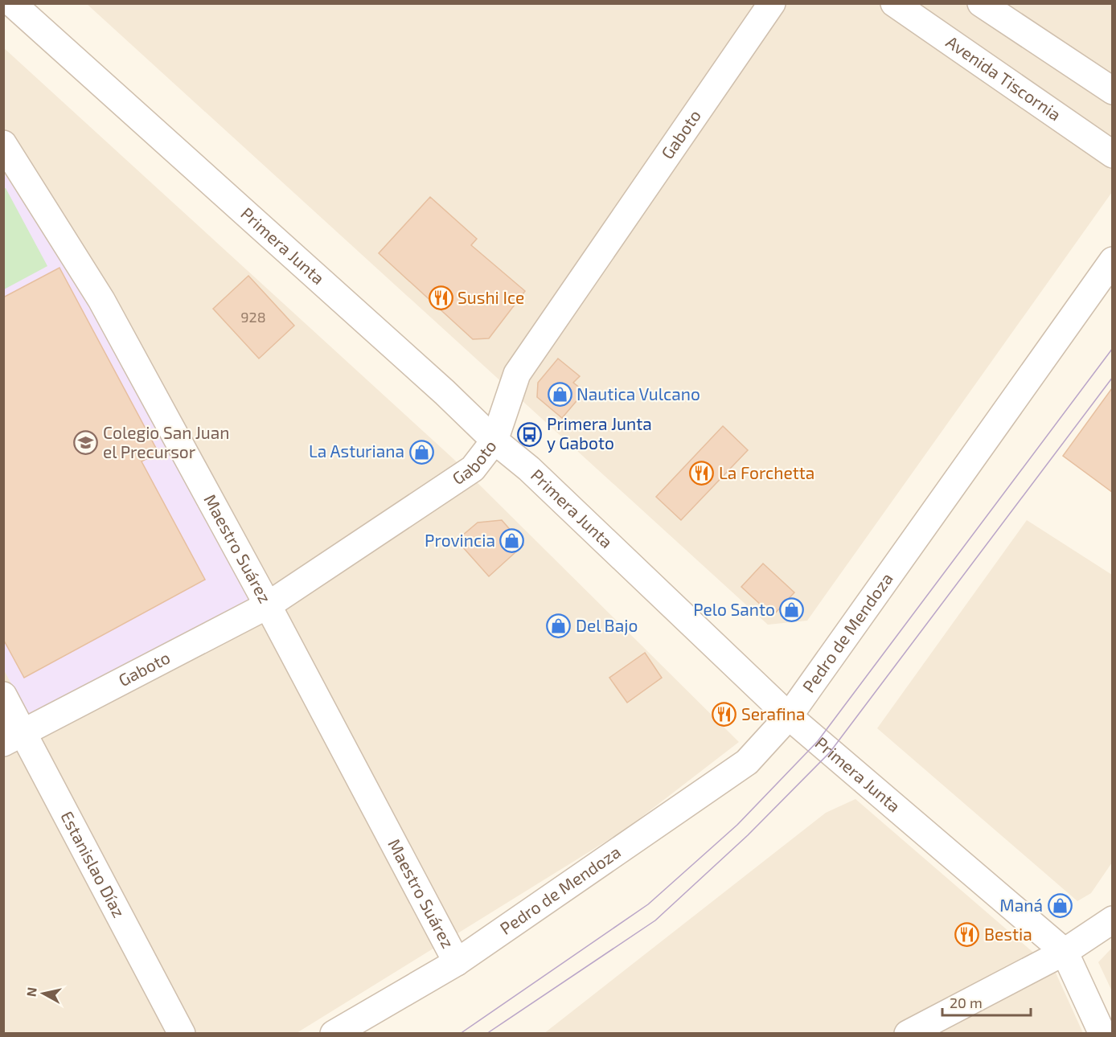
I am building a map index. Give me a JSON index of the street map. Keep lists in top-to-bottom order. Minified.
{"streets":{"street":["Avenida Tiscornia","Gaboto","Primera Junta","Maestro Suárez","Pedro de Mendoza","Estanislao Díaz"]},"crossings":[["Gaboto","Primera Junta"],["Gaboto","Maestro Suárez"],["Gaboto","Estanislao Díaz"],["Primera Junta","Pedro de Mendoza"],["Maestro Suárez","Pedro de Mendoza"]],"places":{"restaurant":["Sushi Ice","La Forchetta","Serafina","Bestia"],"shop":["Nautica Vulcano","La Asturiana","Provincia","Pelo Santo","Del Bajo","Maná"],"bus stop":["Primera Junta y Gaboto"],"school or university":["Colegio San Juan el Precursor"]},"house_numbers":["928"],"scale_bar":"20 m","north":"left"}
